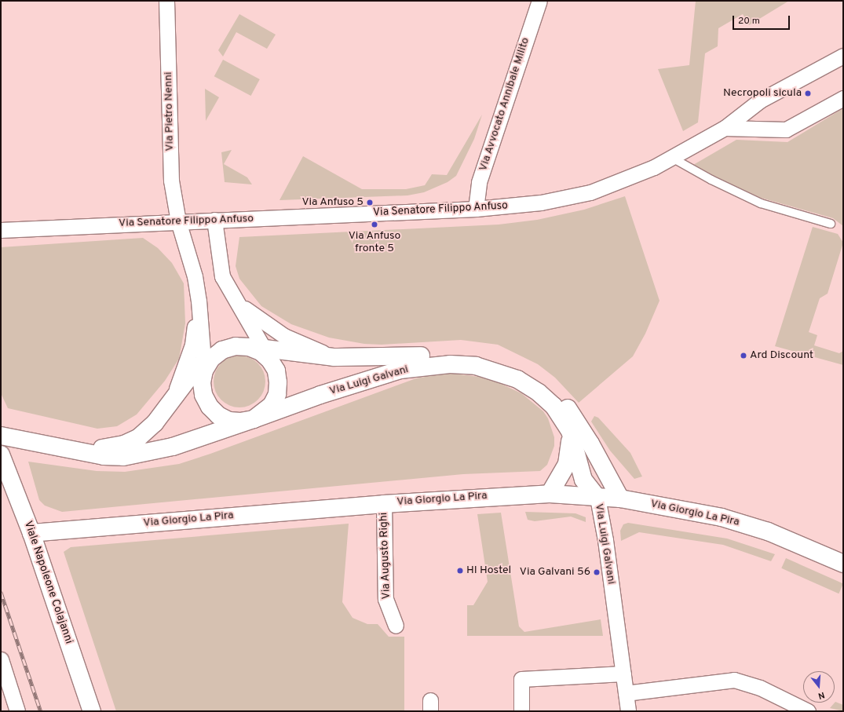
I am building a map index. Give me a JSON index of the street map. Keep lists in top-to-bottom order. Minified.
{"streets":{"main road":["Via Luigi Galvani","Via Giorgio La Pira","Viale Napoleone Colajanni"],"street":["Via Avvocato Annibale Milito","Via Pietro Nenni","Via Senatore Filippo Anfuso","Via Augusto Righi"]},"crossings":[["Via Avvocato Annibale Milito","Via Senatore Filippo Anfuso"],["Via Pietro Nenni","Via Senatore Filippo Anfuso"],["Via Luigi Galvani","Via Giorgio La Pira"],["Via Giorgio La Pira","Via Augusto Righi"],["Via Giorgio La Pira","Viale Napoleone Colajanni"]],"places":["Necropoli sicula","Via Anfuso 5","Via Anfuso fronte 5","Ard Discount","HI Hostel","Via Galvani 56"],"scale_bar":"20 m","north":"bottom"}
